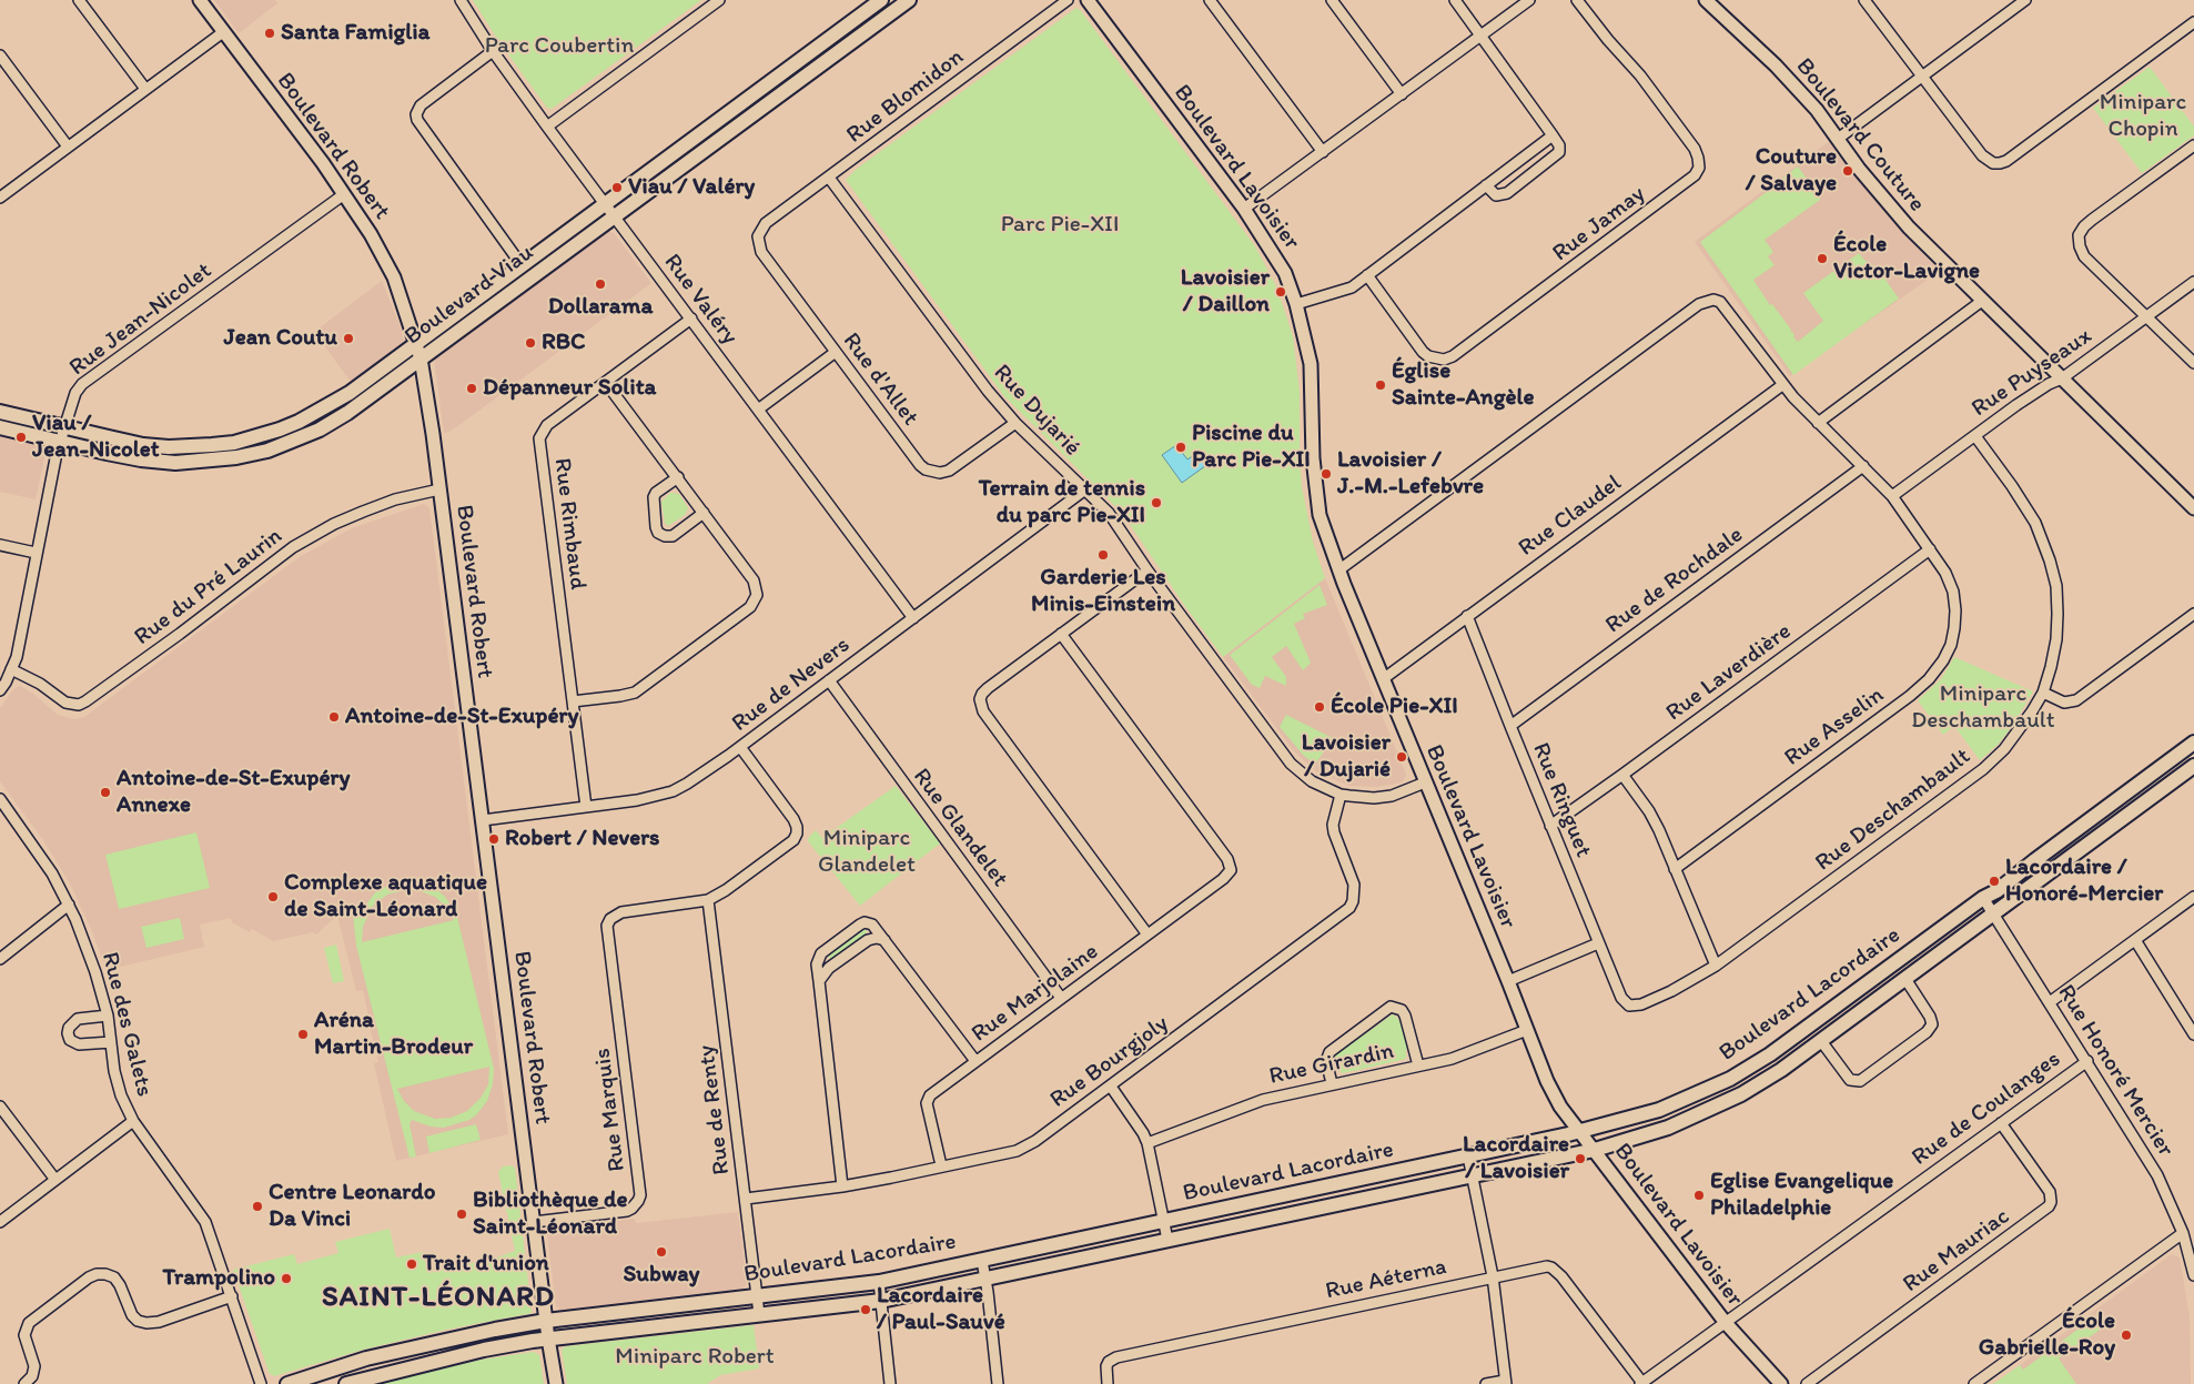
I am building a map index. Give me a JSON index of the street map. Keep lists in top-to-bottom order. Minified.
{"streets":{"main road":["Boulevard Viau","Boulevard Lacordaire"],"street":["Rue Blomidon","Boulevard Couture","Boulevard Robert","Boulevard Lavoisier","Rue Jamay","Rue Valéry","Rue Jean-Nicolet","Rue Puyseaux","Rue d'Allet","Rue Dujarié","Rue Claudel","Rue Rimbaud","Rue de Rochdale","Rue du Pré Laurin","Rue Laverdière","Rue de Nevers","Rue Asselin","Rue Ringuet","Rue Deschambault","Rue Glandelet","Rue Marjolaine","Rue des Galets","Rue Bourgjoly","Rue Girardin","Rue Honoré Mercier","Rue de Coulanges","Rue Marquis","Rue de Renty","Rue Mauriac","Rue Aéterna"]},"crossings":[["Rue Blomidon","Rue d'Allet"],["Rue Blomidon","Rue Dujarié"],["Boulevard Couture","Rue Puyseaux"],["Boulevard Robert","Boulevard Viau"],["Boulevard Robert","Rue Jean-Nicolet"],["Boulevard Robert","Rue du Pré Laurin"],["Boulevard Robert","Rue de Nevers"],["Boulevard Robert","Boulevard Lacordaire"],["Boulevard Robert","Rue Marquis"],["Boulevard Lavoisier","Rue Dujarié"],["Boulevard Lavoisier","Rue Claudel"],["Boulevard Lavoisier","Rue Asselin"],["Boulevard Lavoisier","Boulevard Lacordaire"],["Boulevard Lavoisier","Rue Girardin"],["Boulevard Lavoisier","Rue de Coulanges"],["Boulevard Viau","Rue Valéry"],["Boulevard Viau","Rue Jean-Nicolet"],["Rue Valéry","Rue Rimbaud"],["Rue Valéry","Rue de Nevers"],["Rue Jean-Nicolet","Rue du Pré Laurin"],["Rue Puyseaux","Rue Asselin"],["Rue Puyseaux","Rue Deschambault"],["Rue d'Allet","Rue Dujarié"],["Rue Dujarié","Rue de Nevers"],["Rue Dujarié","Rue Bourgjoly"],["Rue Claudel","Rue Asselin"],["Rue Claudel","Rue Ringuet"],["Rue Rimbaud","Rue de Nevers"],["Rue de Rochdale","Rue Asselin"],["Rue de Rochdale","Rue Ringuet"],["Rue Laverdière","Rue Asselin"],["Rue Laverdière","Rue Ringuet"],["Rue de Nevers","Rue Glandelet"],["Rue Ringuet","Rue Deschambault"],["Rue Glandelet","Rue Marjolaine"],["Rue Marjolaine","Rue Bourgjoly"],["Boulevard Lacordaire","Rue Honoré Mercier"],["Boulevard Lacordaire","Rue de Renty"],["Rue Bourgjoly","Rue de Renty"],["Rue Honoré Mercier","Rue de Coulanges"],["Rue de Coulanges","Rue Mauriac"],["Rue de Coulanges","Rue Aéterna"],["Rue Marquis","Rue de Renty"]],"districts":["SAINT-LÉONARD"],"parks":["Parc Coubertin","Miniparc Chopin","Parc Pie-XII","Miniparc Deschambault","Miniparc Glandelet","Miniparc Robert"],"places":["Santa Famiglia","Couture / Salvaye","Viau / Valéry","École Victor-Lavigne","Dollarama","Lavoisier / Daillon","Jean Coutu","RBC","Église Sainte-Angèle","Dépanneur Solita","Viau / Jean-Nicolet","Piscine du Parc Pie-XII","Lavoisier / J.-M.-Lefebvre","Terrain de tennis du parc Pie-XII","Garderie Les Minis-Einstein","École Pie-XII","Antoine-de-St-Exupéry","Lavoisier / Dujarié","Antoine-de-St-Exupéry Annexe","Robert / Nevers","Lacordaire / Honoré-Mercier","Complexe aquatique de Saint-Léonard","Aréna Martin-Brodeur","Lacordaire / Lavoisier","Eglise Evangelique Philadelphie","Centre Leonardo Da Vinci","Bibliothèque de Saint-Léonard","Subway","Trait d'union","Trampolino","Lacordaire / Paul-Sauvé","École Gabrielle-Roy"]}
